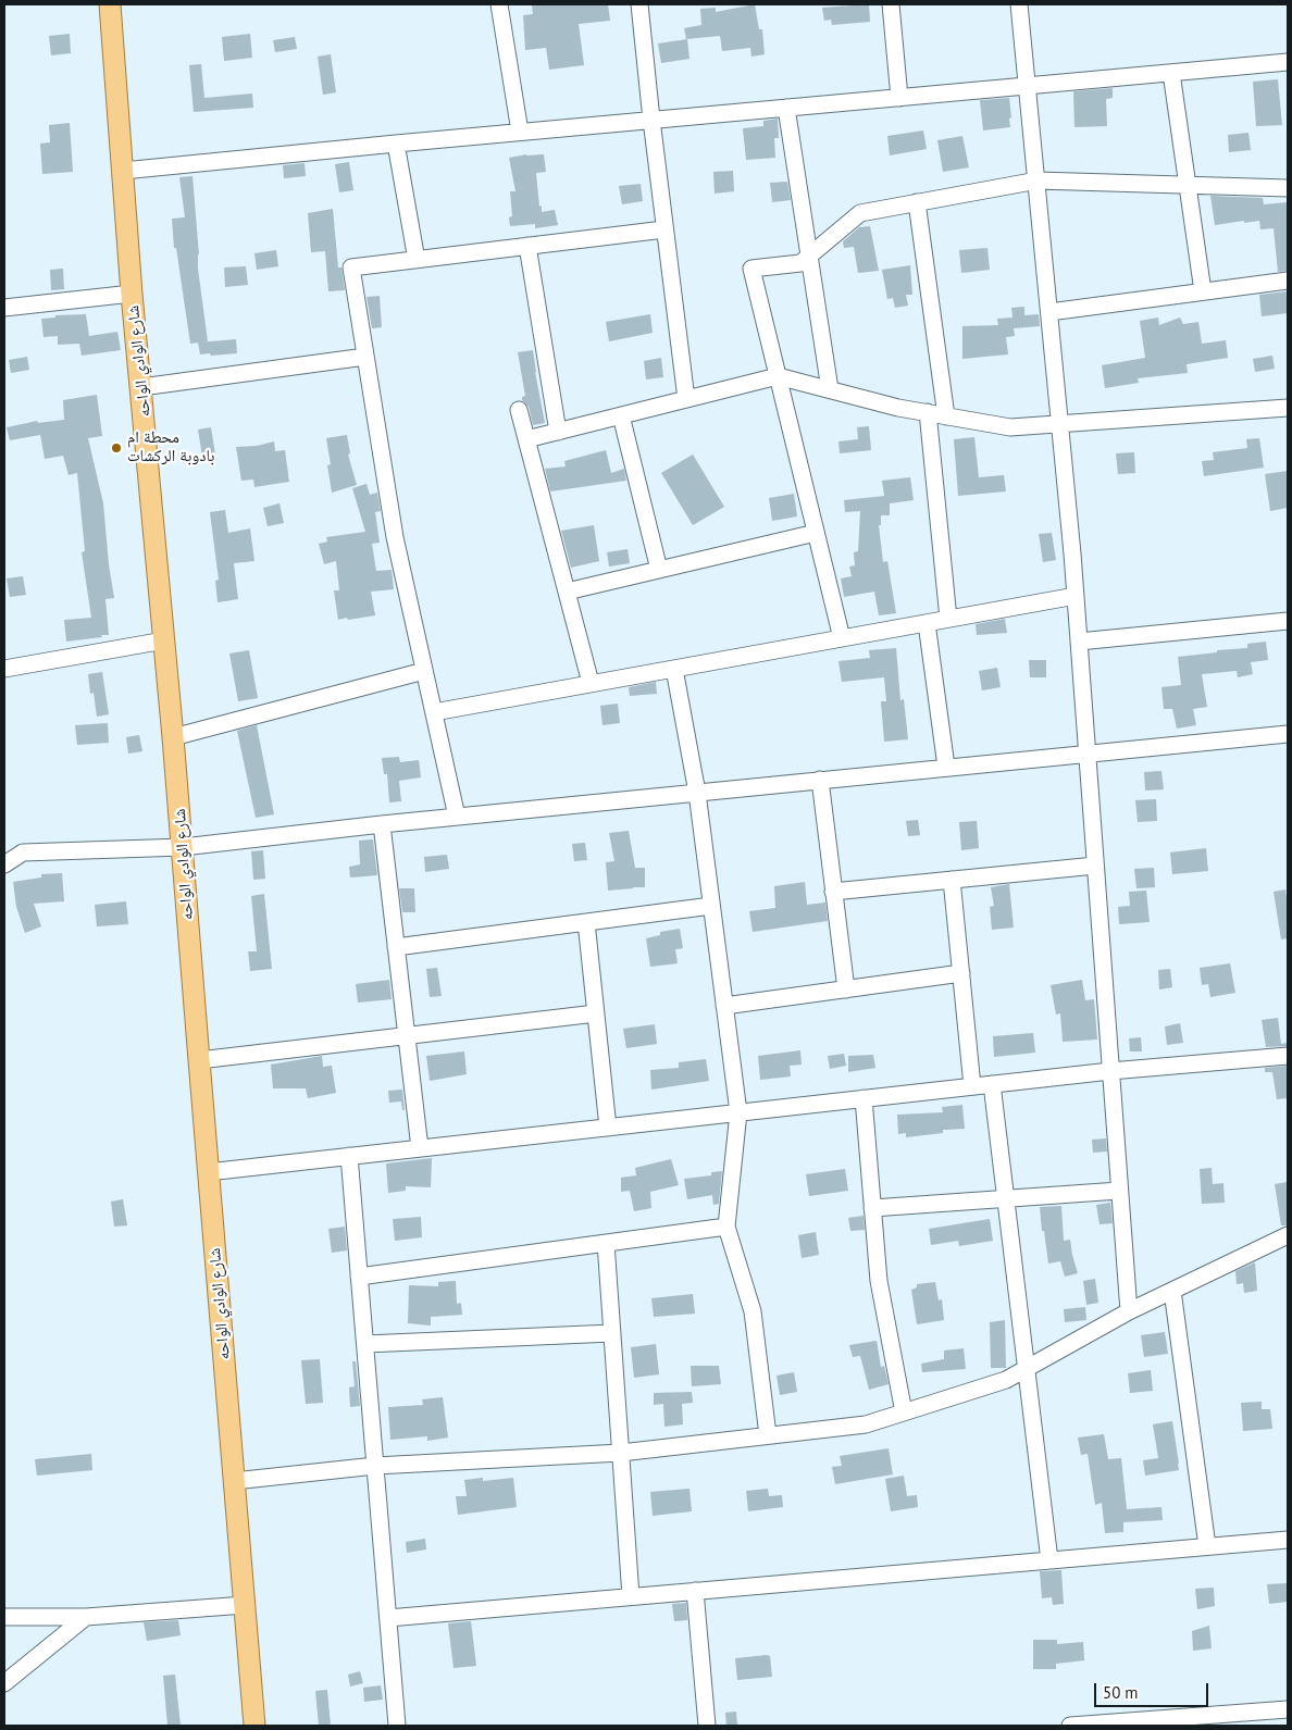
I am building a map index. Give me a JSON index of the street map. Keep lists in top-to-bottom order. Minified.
{"streets":{"main road":["شارع الوادي الواحه"]},"places":["محطة ام بادوبة الركشات"],"scale_bar":"50 m"}
